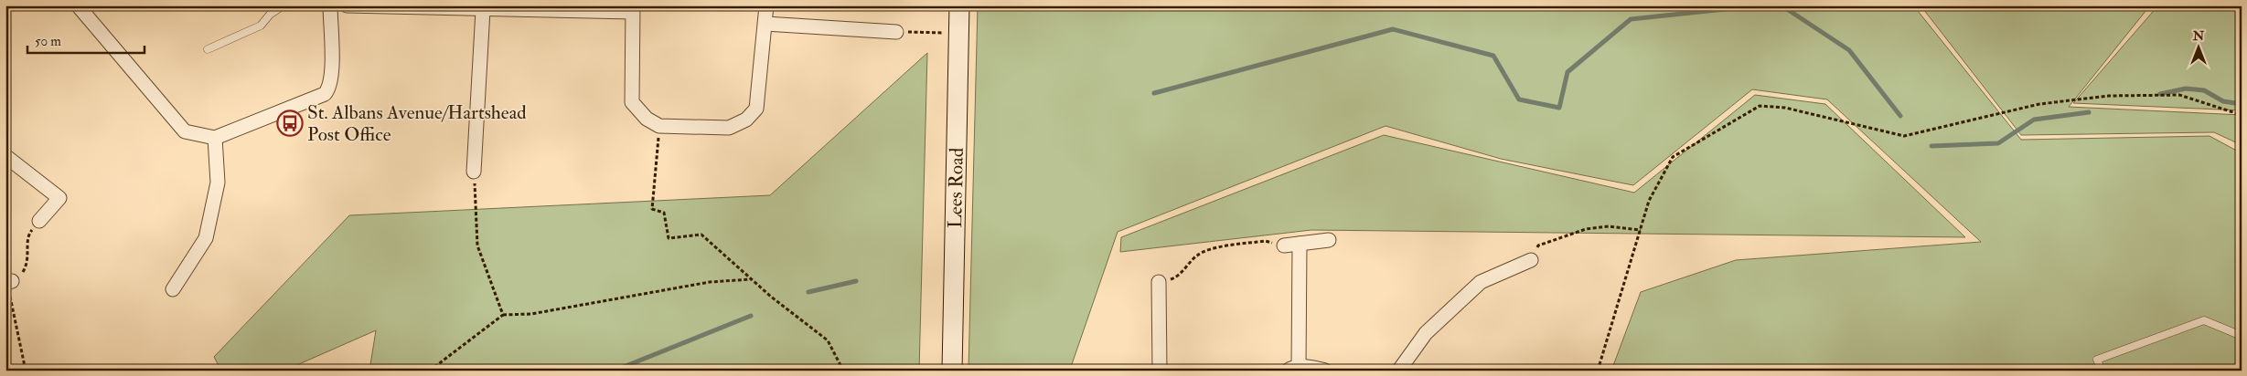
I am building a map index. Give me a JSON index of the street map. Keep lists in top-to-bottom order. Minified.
{"streets":{"main road":["Lees Road"]},"places":{"bus stop":["St. Albans Avenue/Hartshead Post Office"]},"scale_bar":"50 m","north":"top"}
